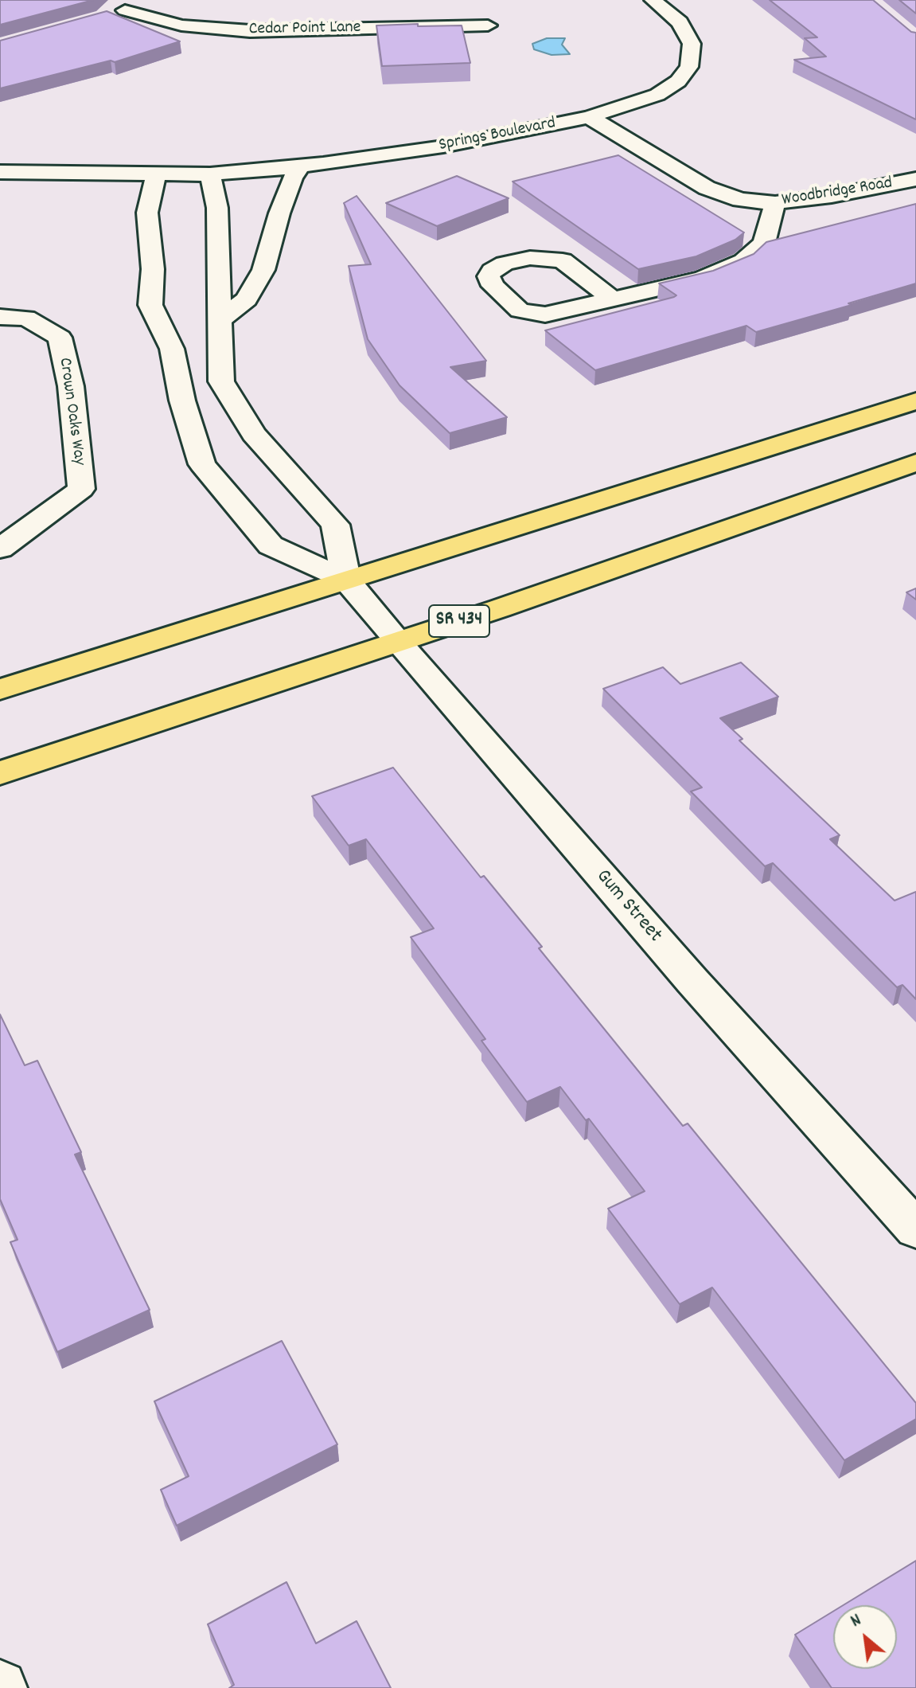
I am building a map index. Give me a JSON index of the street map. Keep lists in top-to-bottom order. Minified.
{"streets":{"main road":["SR 434"],"street":["Cedar Point Lane","Springs Boulevard","Woodbridge Road","Crown Oaks Way","Gum Street"]},"crossings":[["Springs Boulevard","Woodbridge Road"],["SR 434","Gum Street"]],"north":"top left"}
